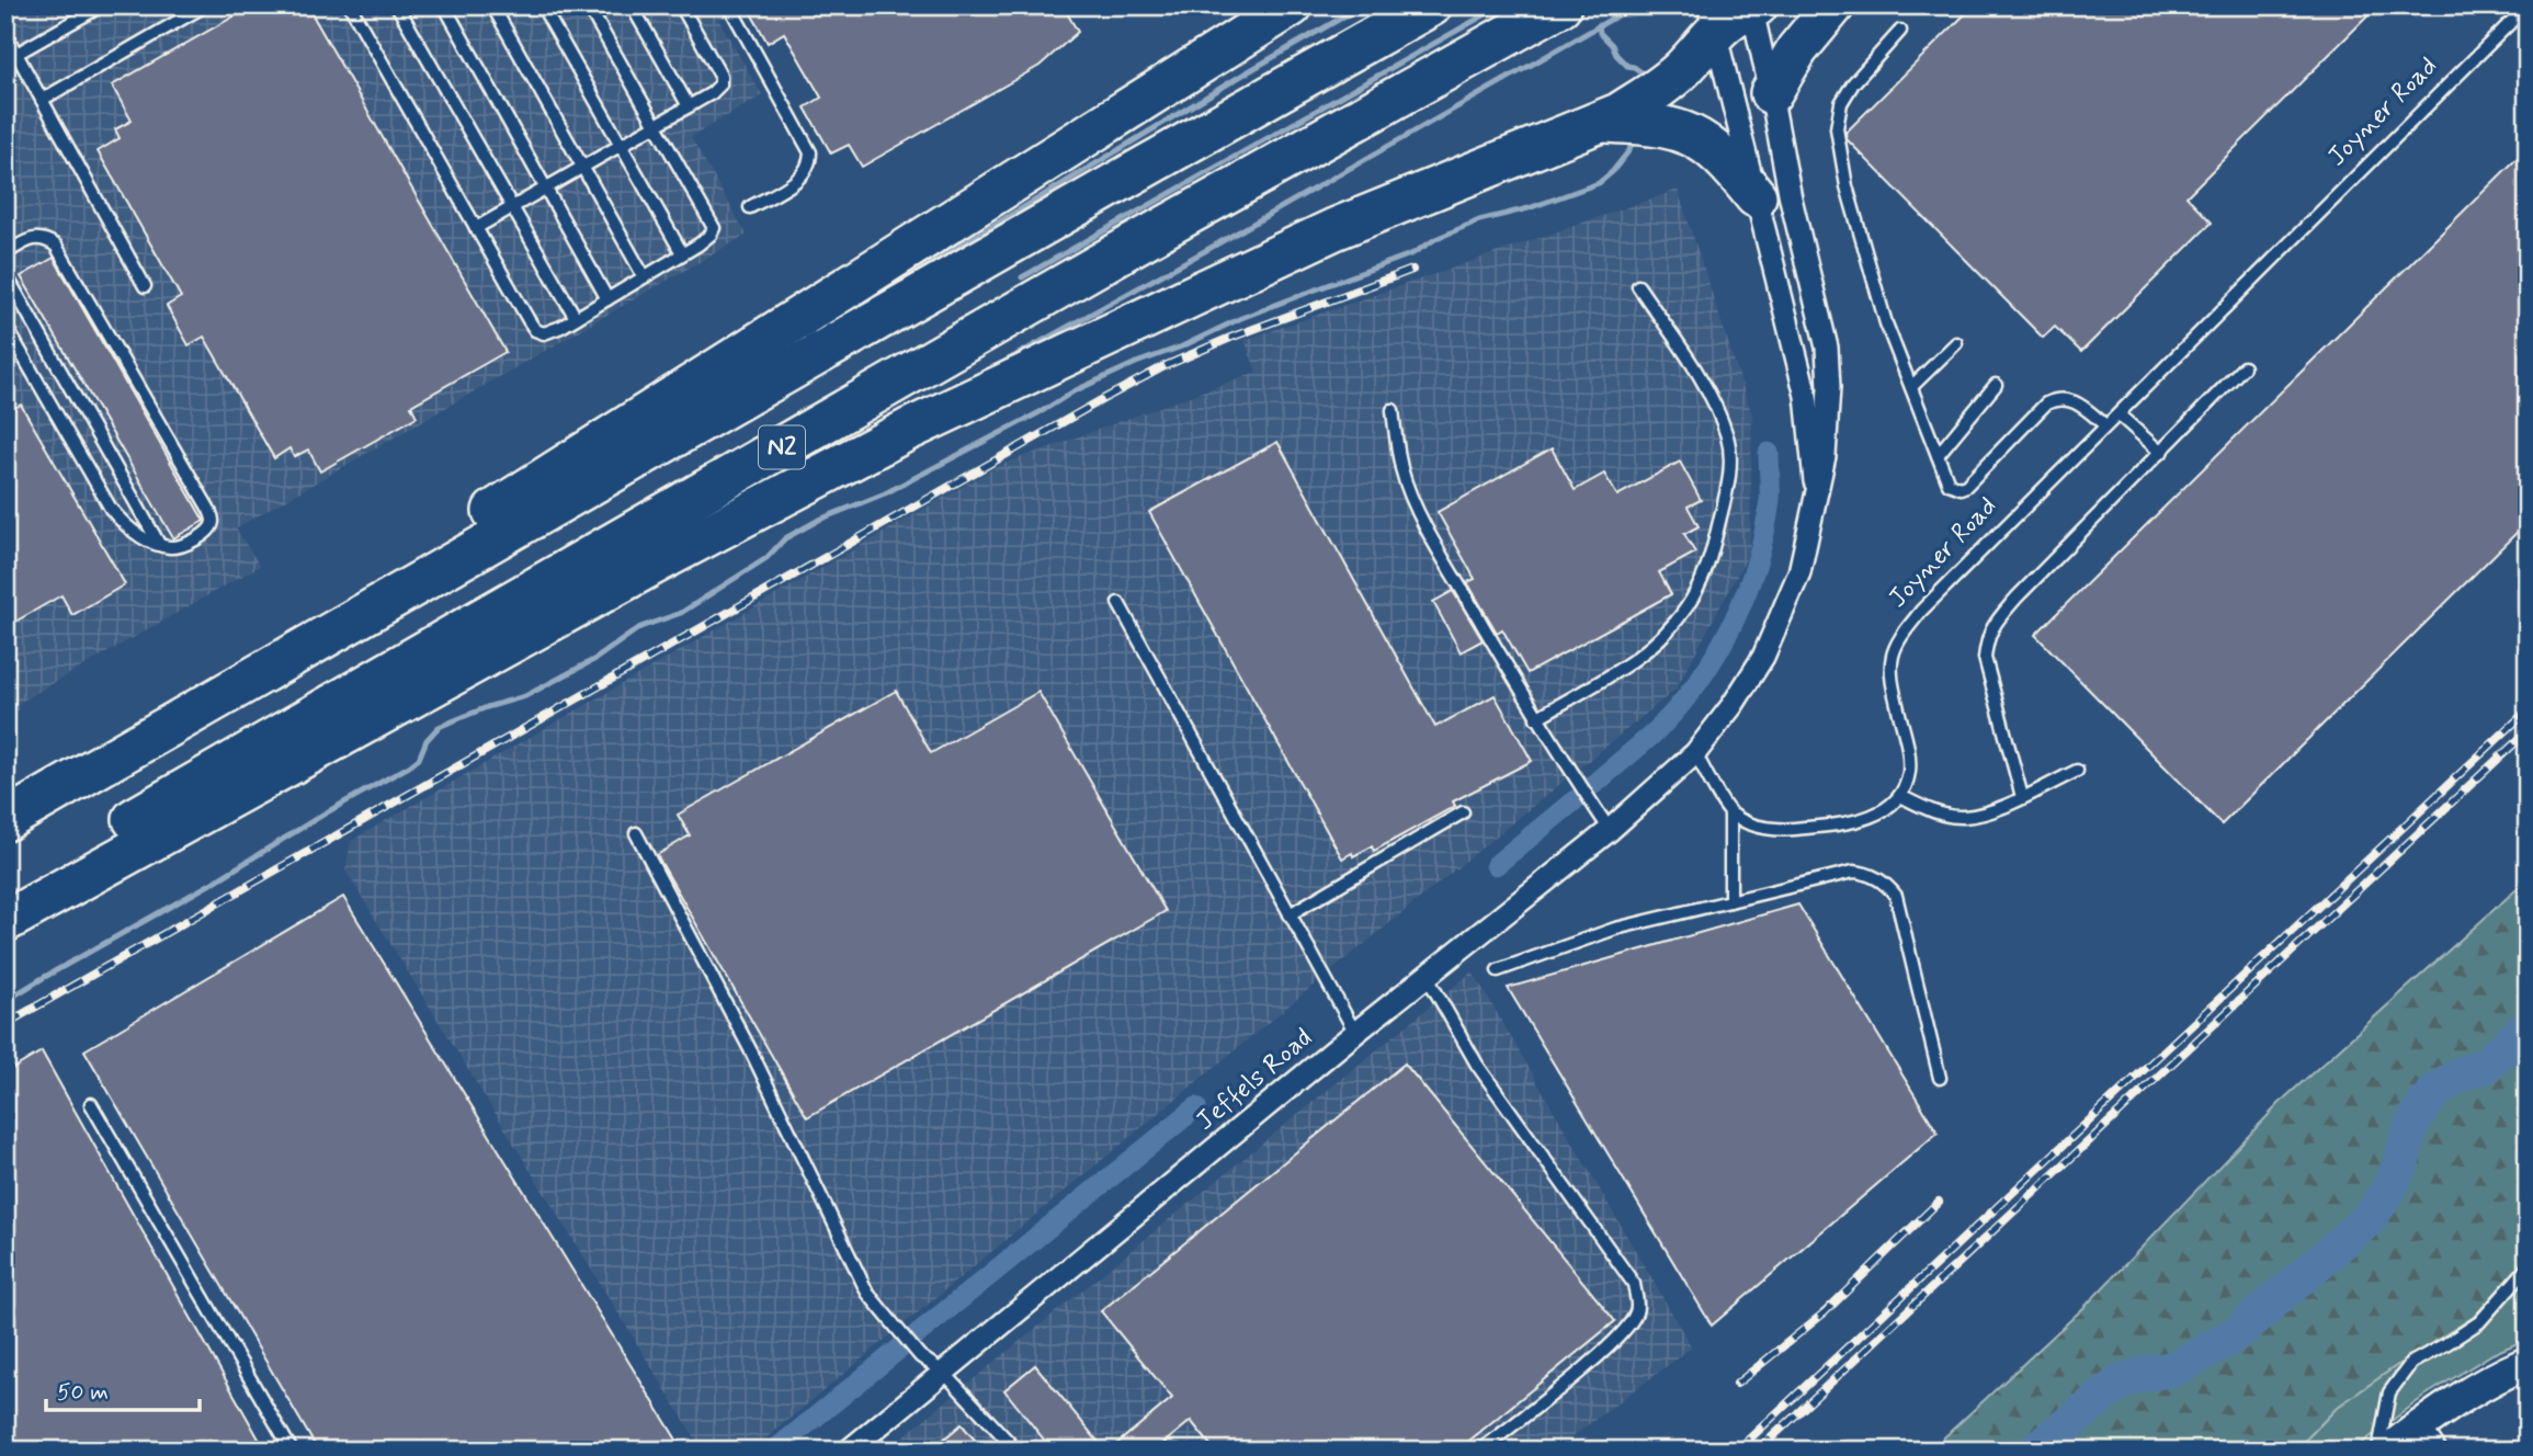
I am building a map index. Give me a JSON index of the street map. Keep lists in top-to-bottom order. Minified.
{"streets":{"highway":["N2"],"street":["Jeffels Road"],"lane":["Joyner Road"]},"scale_bar":"50 m"}
